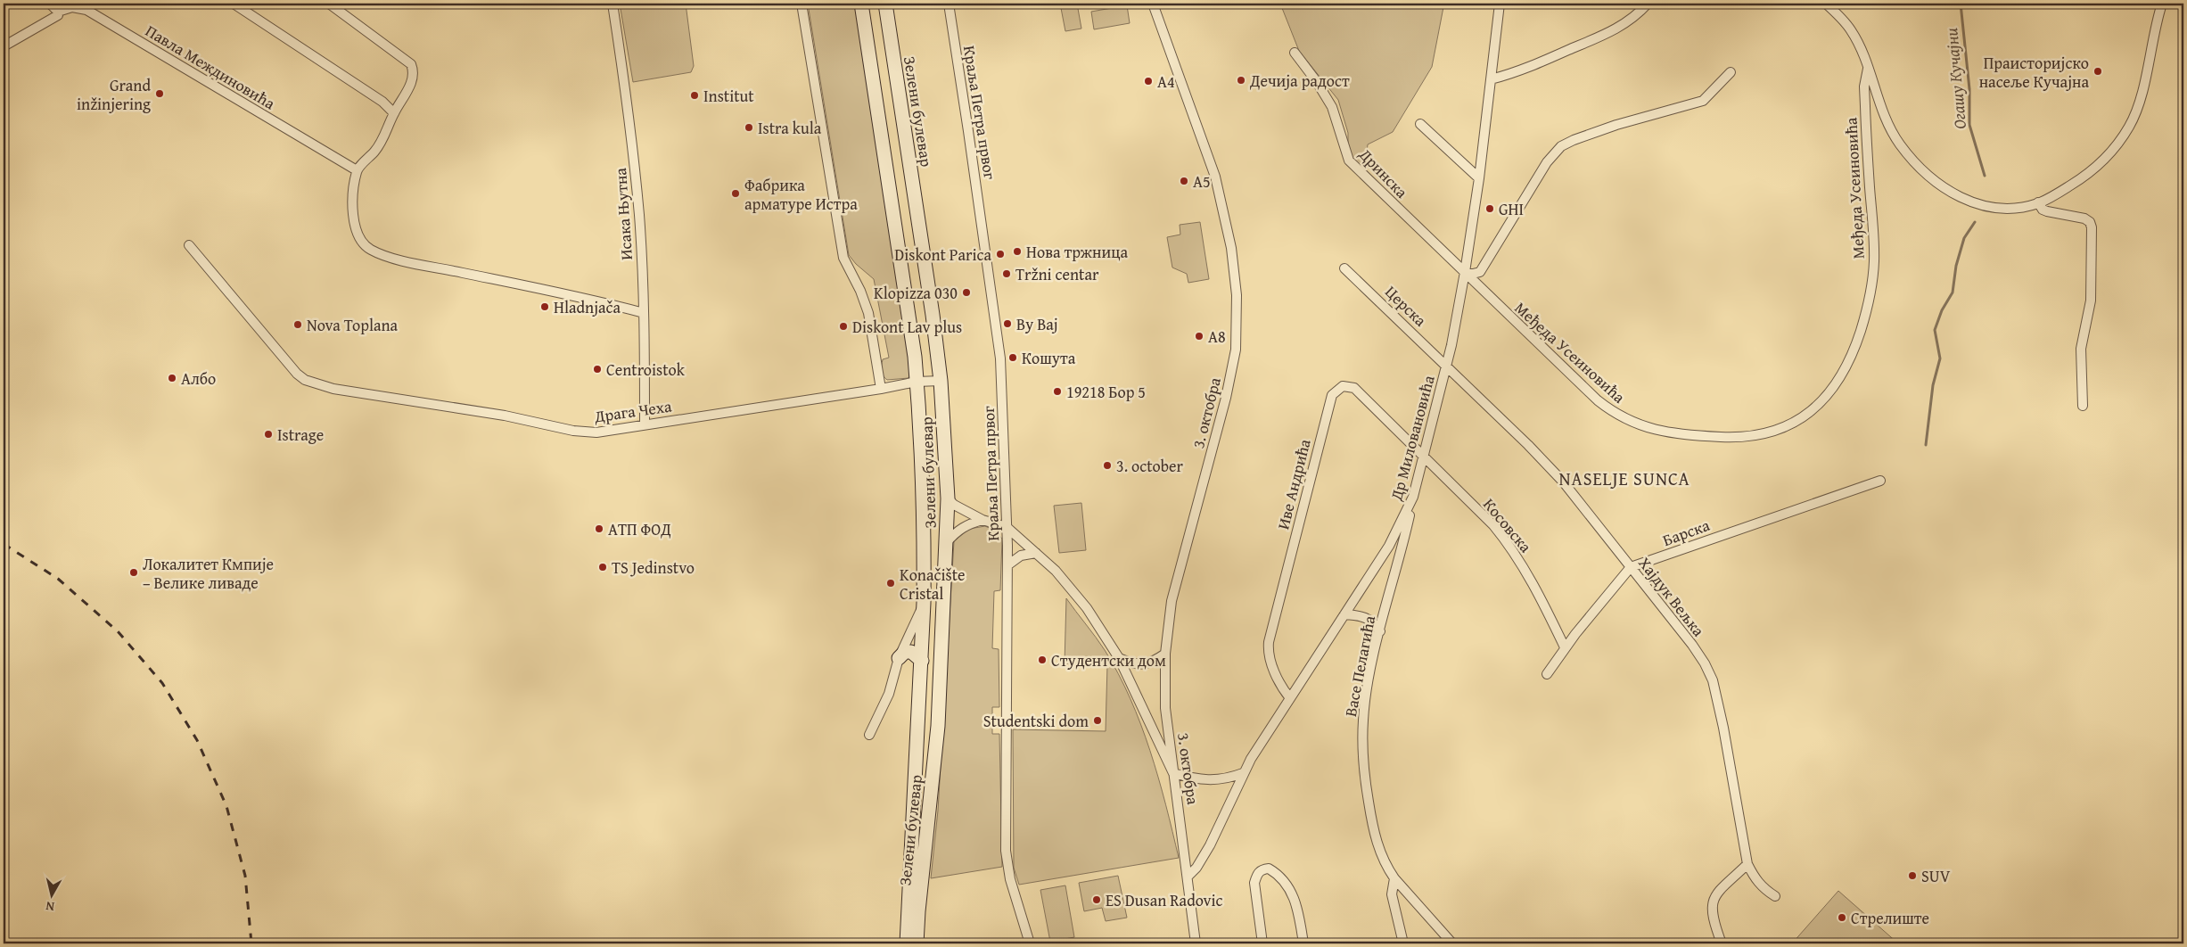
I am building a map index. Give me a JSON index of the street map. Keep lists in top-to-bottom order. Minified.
{"streets":{"street":["Павла Междиновића","Зелени булевар","Краља Петра првог","Дринска","Међеда Усеиновића","Исака Њутна","Церска","Драга Чеха","3. октобра","Др Миловановића","Иве Андрића","Косовска","Барска","Хајдук Вељка","Васе Пелагића"]},"crossings":[["Зелени булевар","Драга Чеха"],["Дринска","Међеда Усеиновића"],["Дринска","Др Миловановића"],["Међеда Усеиновића","Др Миловановића"],["Исака Њутна","Драга Чеха"],["Церска","Др Миловановића"],["Церска","Хајдук Вељка"],["3. октобра","Др Миловановића"],["Др Миловановића","Иве Андрића"],["Др Миловановића","Косовска"],["Др Миловановића","Хајдук Вељка"],["Др Миловановића","Васе Пелагића"],["Иве Андрића","Косовска"],["Барска","Хајдук Вељка"]],"districts":["NASELJE SUNCA"],"water":["Огашу Кучајни"],"places":["Праисторијско насеље Кучајна","Дечија радост","A4","Grand inžinjering","Institut","Istra kula","A5","Фабрика арматуре Истра","GHI","Нова тржница","Diskont Parica","Tržni centar","Klopizza 030","Hladnjača","By Baj","Nova Toplana","Diskont Lav plus","A8","Кошута","Centroistok","Албо","19218 Бор 5","Istrage","3. october","АТП ФОД","TS Jedinstvo","Локалитет Кмпије – Велике ливаде","Konačište Cristal","Студентски дом","Studentski dom","SUV","ES Dusan Radovic","Стрелиште"],"north":"bottom"}
